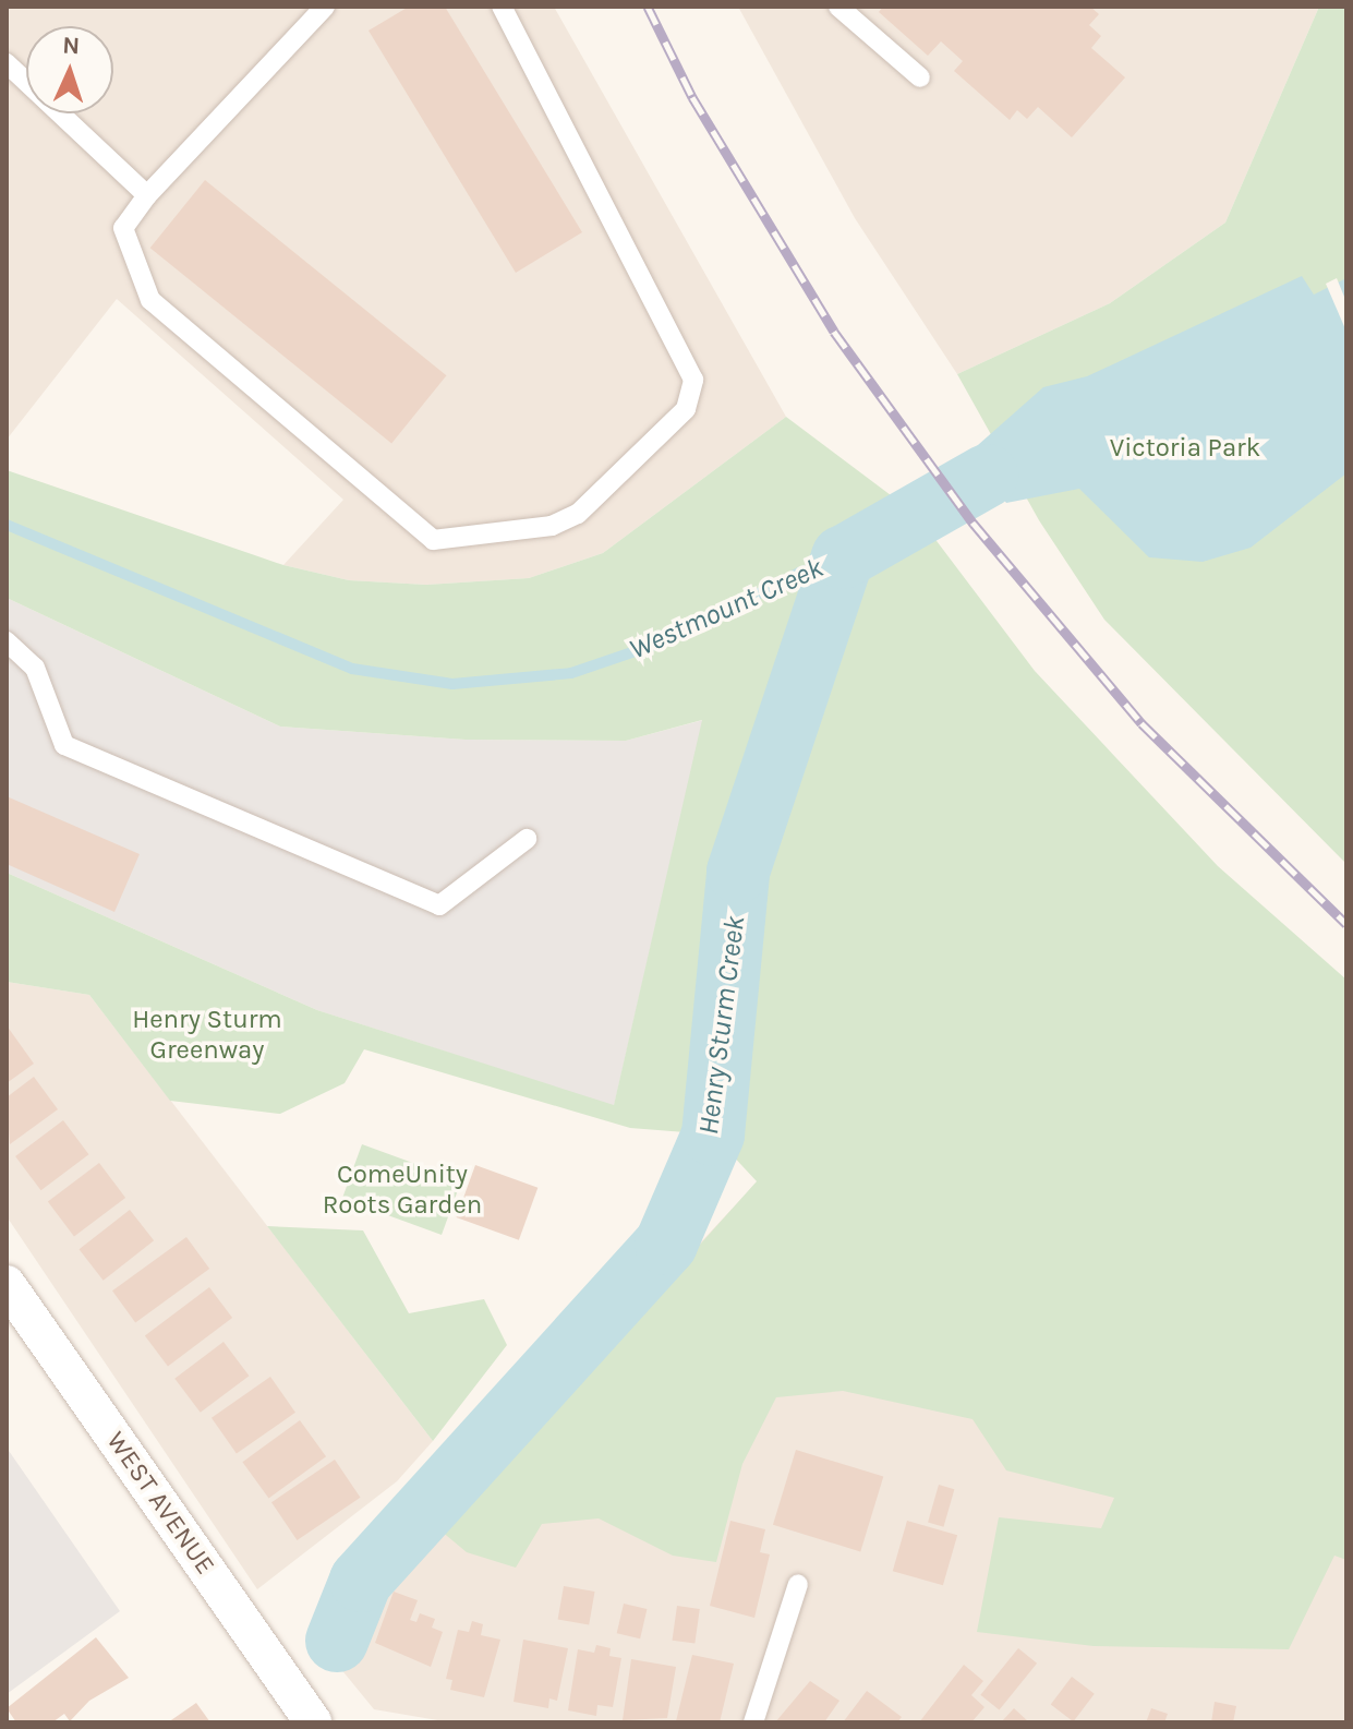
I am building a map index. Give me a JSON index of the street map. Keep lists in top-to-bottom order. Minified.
{"streets":{"street":["WEST AVENUE"]},"water":["Westmount Creek","Henry Sturm Creek"],"parks":["Victoria Park","Henry Sturm Greenway","ComeUnity Roots Garden"],"north":"top"}
